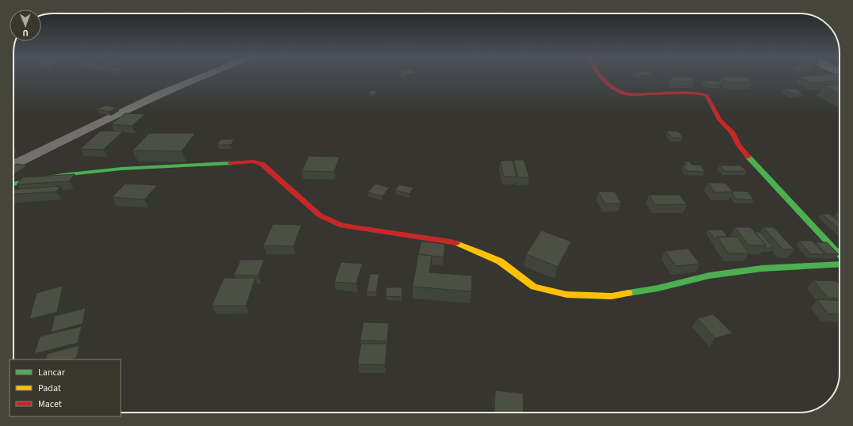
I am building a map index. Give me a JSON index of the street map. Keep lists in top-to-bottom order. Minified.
{"legend":["Lancar","Padat","Macet"],"north":"bottom"}
